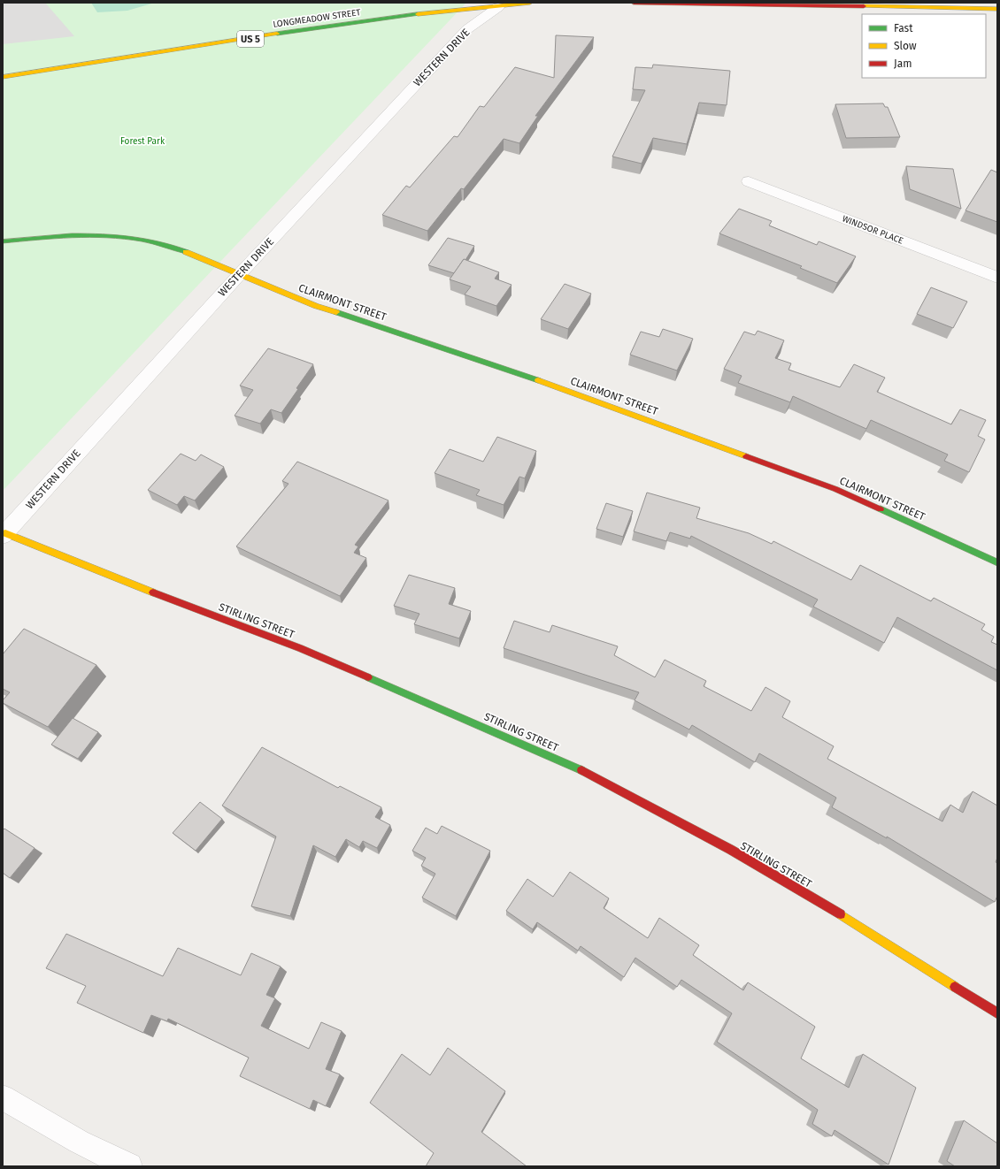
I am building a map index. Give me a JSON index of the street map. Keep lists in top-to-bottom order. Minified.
{"streets":{"street":["LONGMEADOW STREET","US 5","WESTERN DRIVE","WINDSOR PLACE","CLAIRMONT STREET","STIRLING STREET"]},"crossings":[["LONGMEADOW STREET","WESTERN DRIVE"],["WESTERN DRIVE","CLAIRMONT STREET"],["WESTERN DRIVE","STIRLING STREET"]],"parks":["Forest Park"],"legend":["Fast","Slow","Jam"]}
